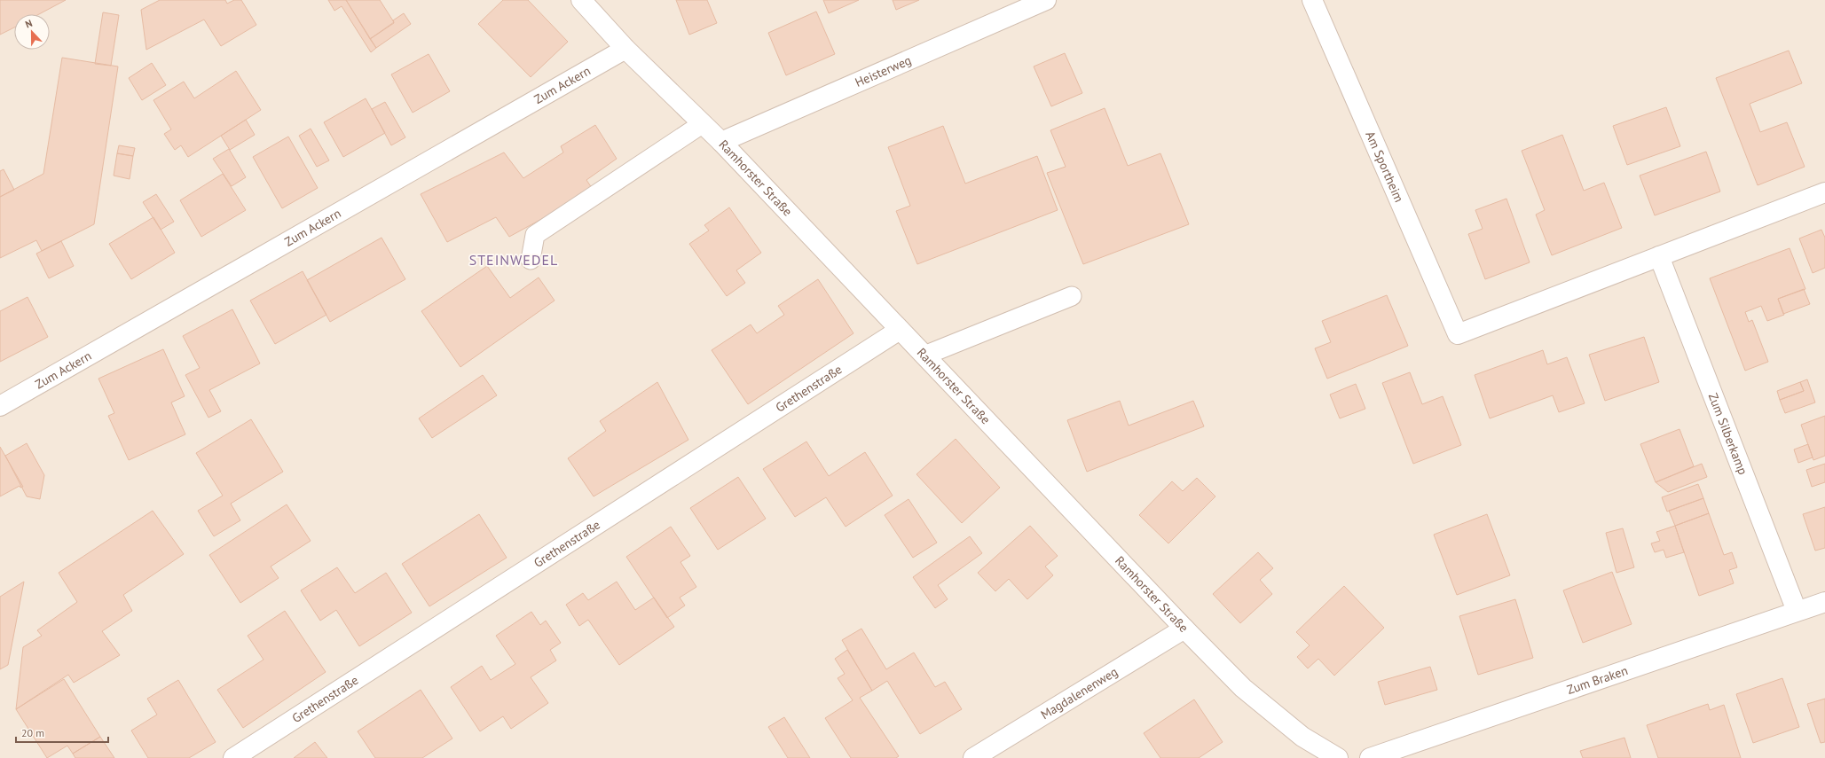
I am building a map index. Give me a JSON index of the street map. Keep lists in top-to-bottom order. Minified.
{"streets":{"street":["Heisterweg","Zum Ackern","Am Sportheim","Ramhorster Straße","Grethenstraße","Zum Silberkamp","Zum Braken","Magdalenenweg"]},"crossings":[["Heisterweg","Ramhorster Straße"],["Zum Ackern","Ramhorster Straße"],["Am Sportheim","Zum Silberkamp"],["Ramhorster Straße","Grethenstraße"],["Ramhorster Straße","Magdalenenweg"],["Zum Silberkamp","Zum Braken"]],"districts":["STEINWEDEL"],"scale_bar":"20 m","north":"top"}
